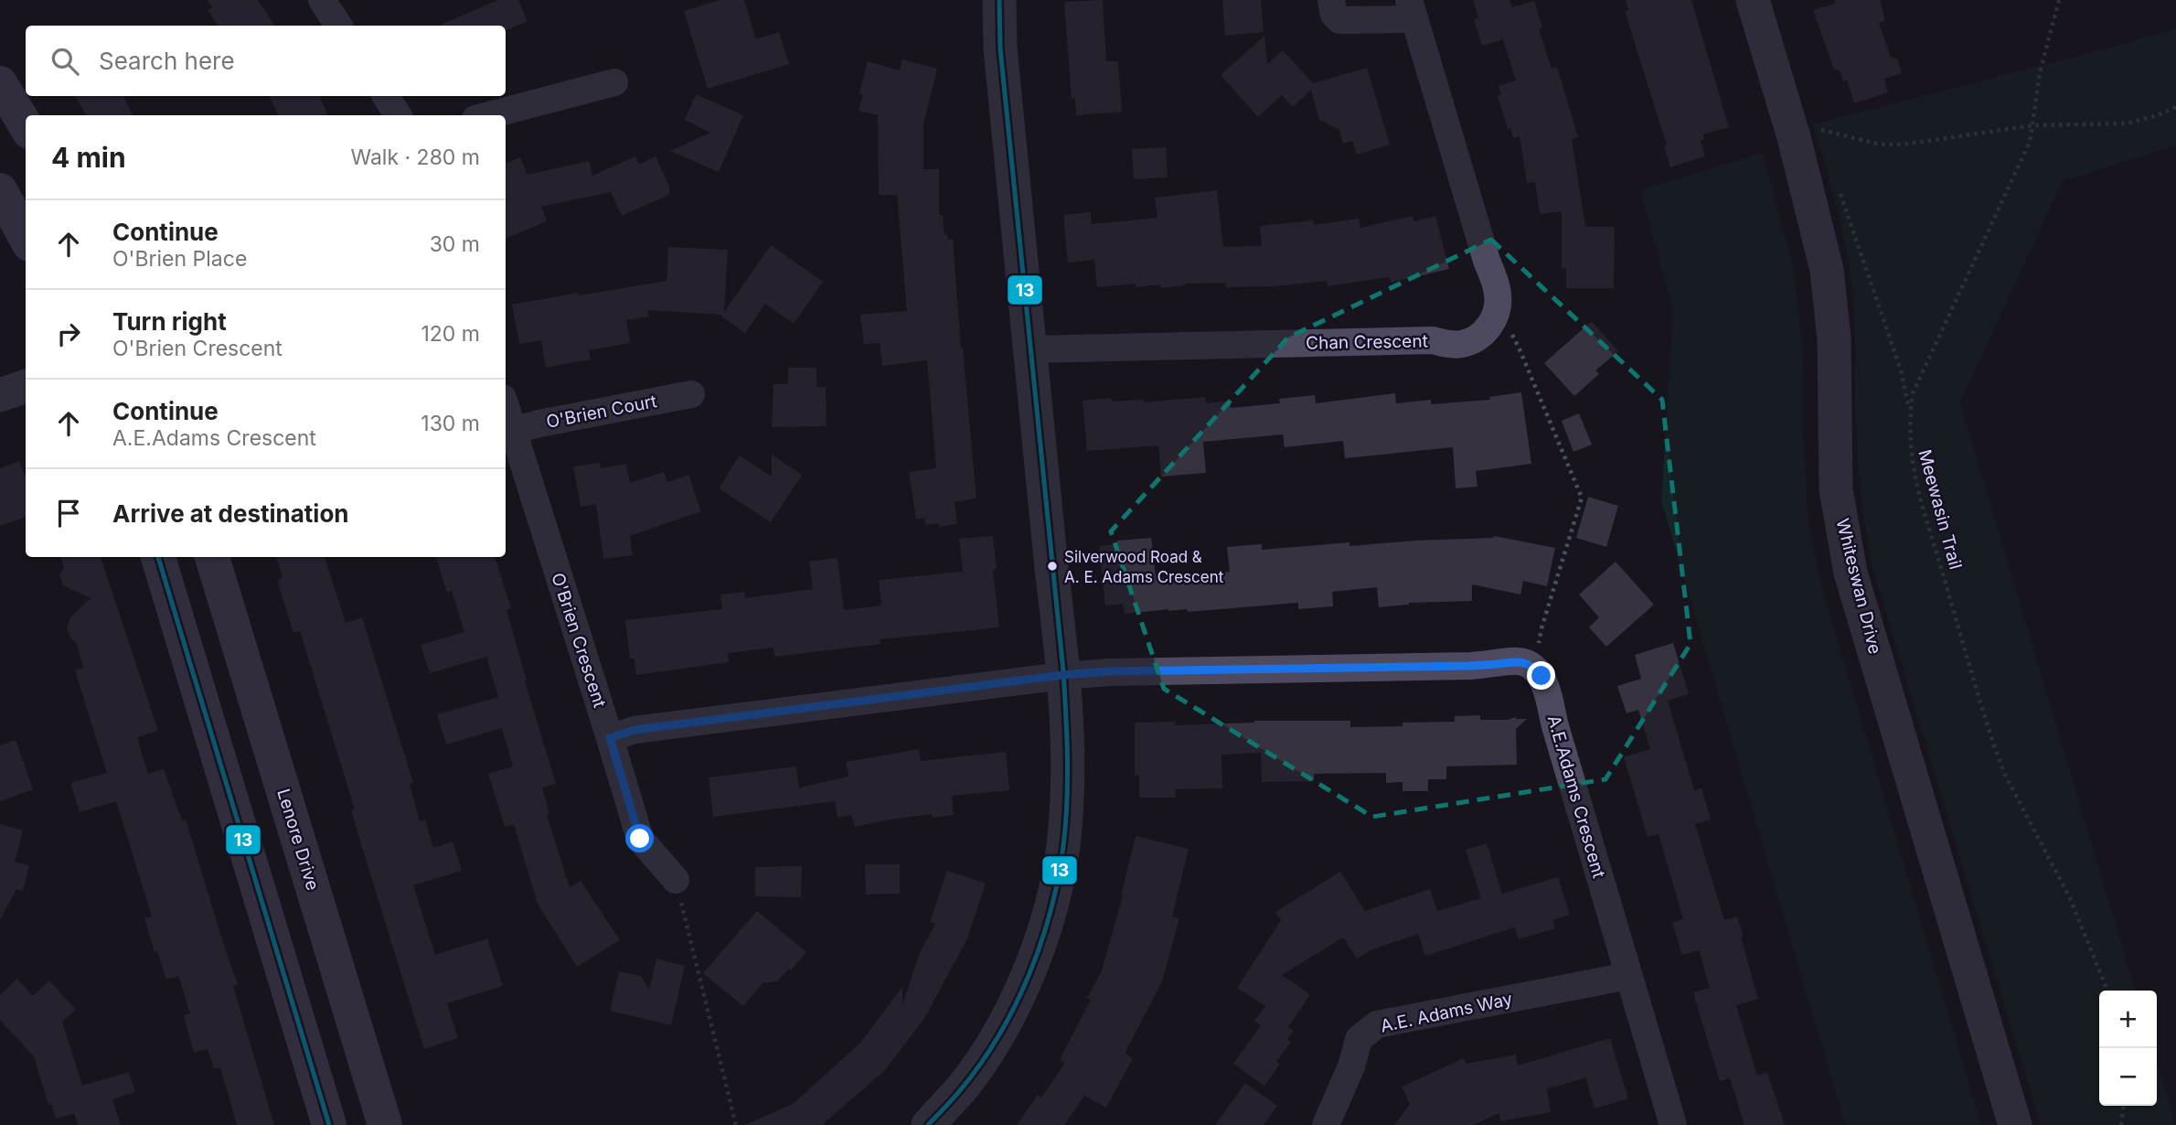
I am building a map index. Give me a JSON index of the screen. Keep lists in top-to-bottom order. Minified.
{"streets":{"main road":["Lenore Drive"],"street":["Chan Crescent","O'Brien Court","Whiteswan Drive","O'Brien Crescent","A.E.Adams Crescent","A.E. Adams Way"],"path":["Meewasin Trail"]},"crossings":[["O'Brien Court","O'Brien Crescent"],["A.E.Adams Crescent","A.E. Adams Way"]],"places":["Silverwood Road & A. E. Adams Crescent"],"lines":["transit line 13"],"page":{"search":"Search here","heading":["4 min","Walk · 280 m"],"list":[["Continue","O'Brien Place","30 m"],["Turn right","O'Brien Crescent","120 m"],["Continue","A.E.Adams Crescent","130 m"],"Arrive at destination"],"map_buttons":["+","−"]}}
